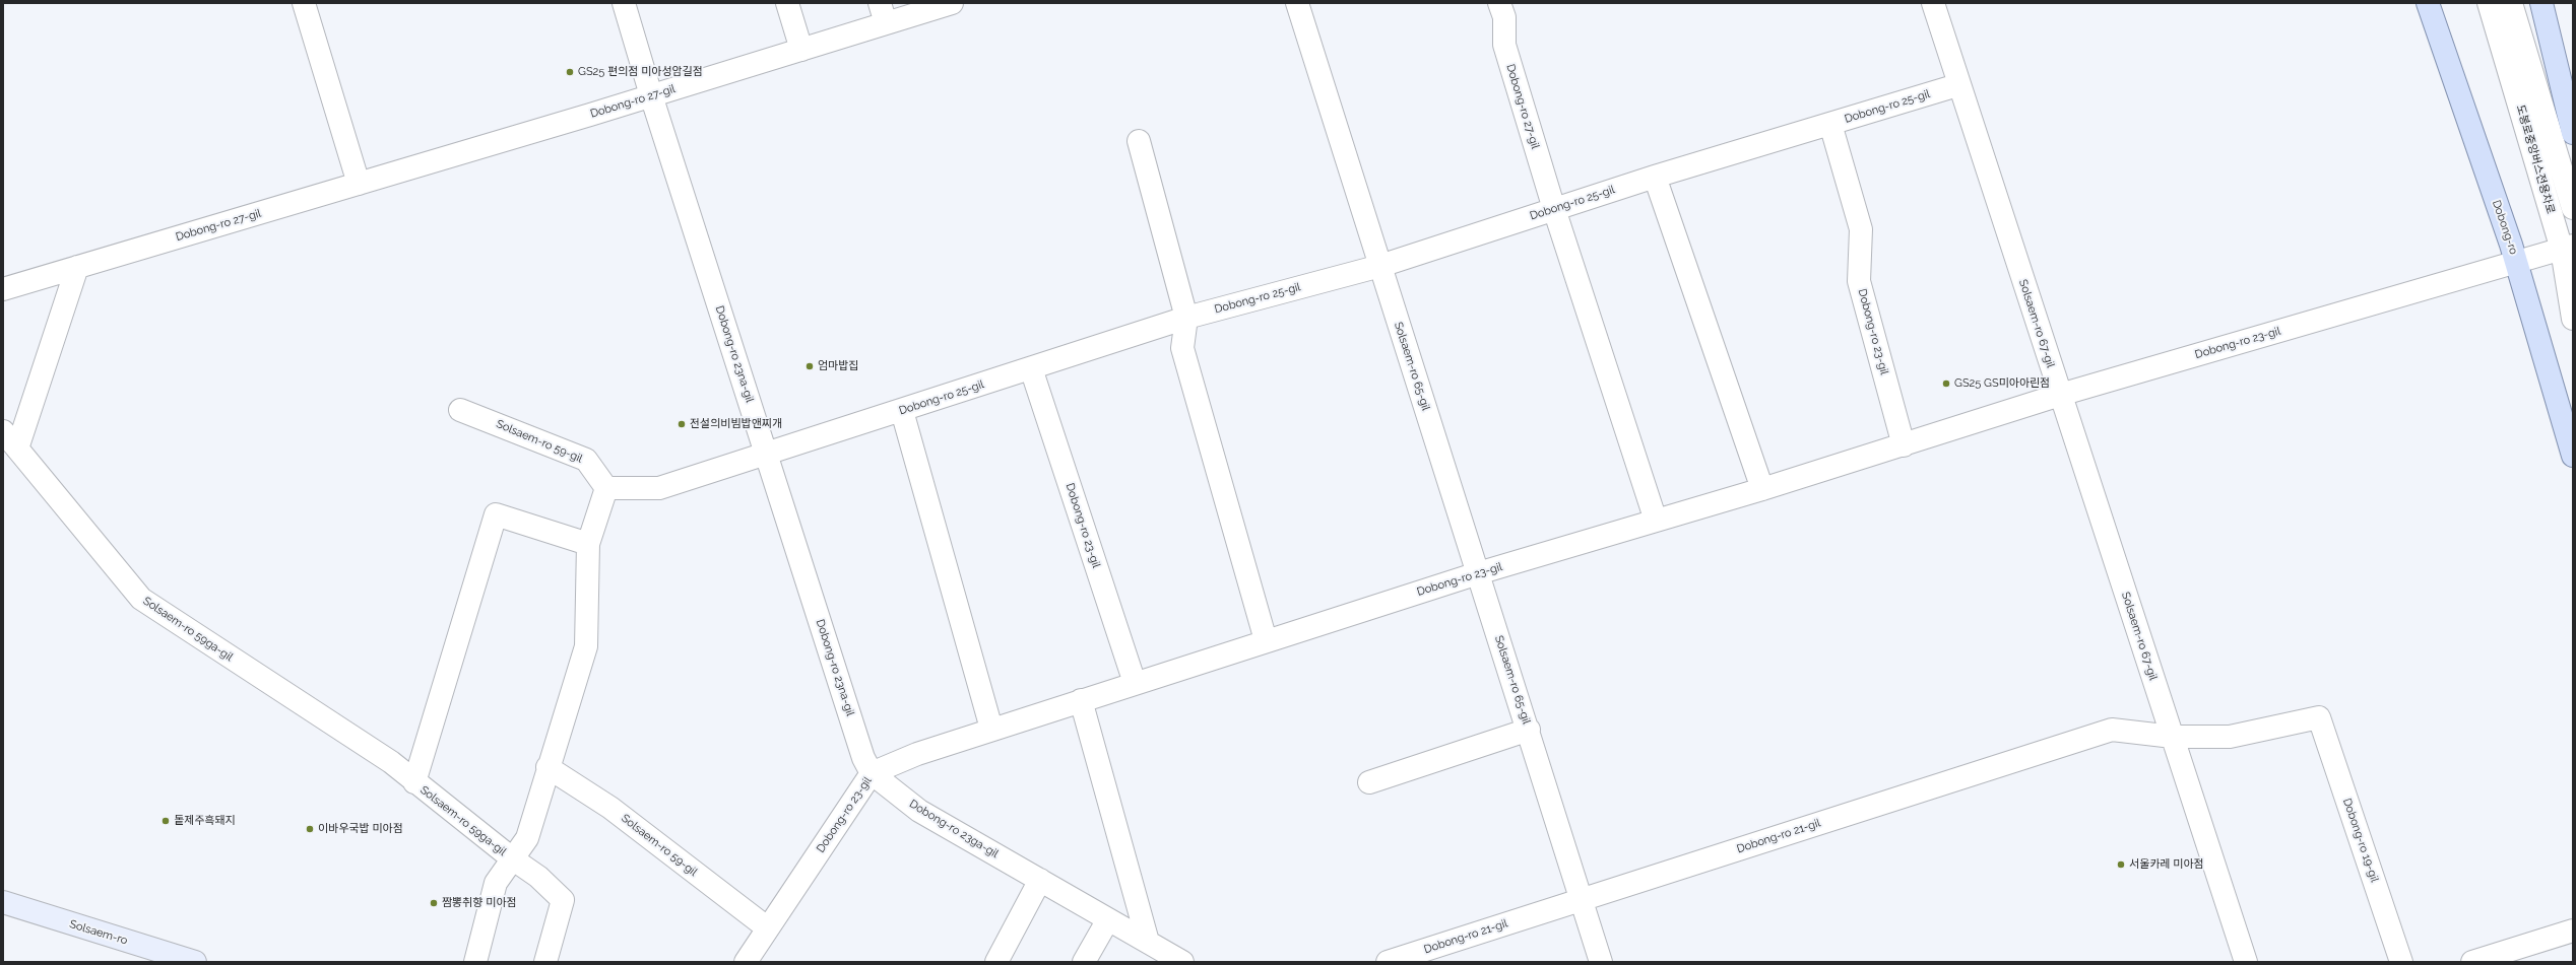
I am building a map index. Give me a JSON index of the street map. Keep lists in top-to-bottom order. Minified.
{"streets":{"main road":["Dobong-ro","Solsaem-ro"],"street":["Dobong-ro 27-gil","Dobong-ro 25-gil","도봉로중앙버스전용차로","Solsaem-ro 67-gil","Dobong-ro 23-gil","Dobong-ro 23na-gil","Solsaem-ro 65-gil","Solsaem-ro 59-gil","Solsaem-ro 59ga-gil","Dobong-ro 23ga-gil","Dobong-ro 21-gil","Dobong-ro 19-gil"]},"crossings":[["Dobong-ro 27-gil","Dobong-ro 25-gil"],["Dobong-ro 27-gil","Dobong-ro 23na-gil"],["Dobong-ro 25-gil","Solsaem-ro 67-gil"],["Dobong-ro 25-gil","Dobong-ro 23-gil"],["Dobong-ro 25-gil","Dobong-ro 23na-gil"],["Dobong-ro 25-gil","Solsaem-ro 65-gil"],["도봉로중앙버스전용차로","Dobong-ro 23-gil"],["Dobong-ro","Dobong-ro 23-gil"],["Solsaem-ro 67-gil","Dobong-ro 23-gil"],["Solsaem-ro 67-gil","Dobong-ro 21-gil"],["Solsaem-ro 67-gil","Dobong-ro 19-gil"],["Dobong-ro 23-gil","Dobong-ro 23na-gil"],["Dobong-ro 23-gil","Solsaem-ro 65-gil"],["Dobong-ro 23-gil","Solsaem-ro 59-gil"],["Dobong-ro 23-gil","Dobong-ro 23ga-gil"],["Dobong-ro 23na-gil","Dobong-ro 23ga-gil"],["Solsaem-ro 65-gil","Dobong-ro 21-gil"],["Dobong-ro 21-gil","Dobong-ro 19-gil"]],"places":["GS25 편의점 미아성암길점","엄마밥집","GS25 GS미아아린점","전설의비빔밥앤찌개","돝제주흑돼지","이바우국밥 미아점","서울카레 미아점","짬뽕취향 미아점"]}
